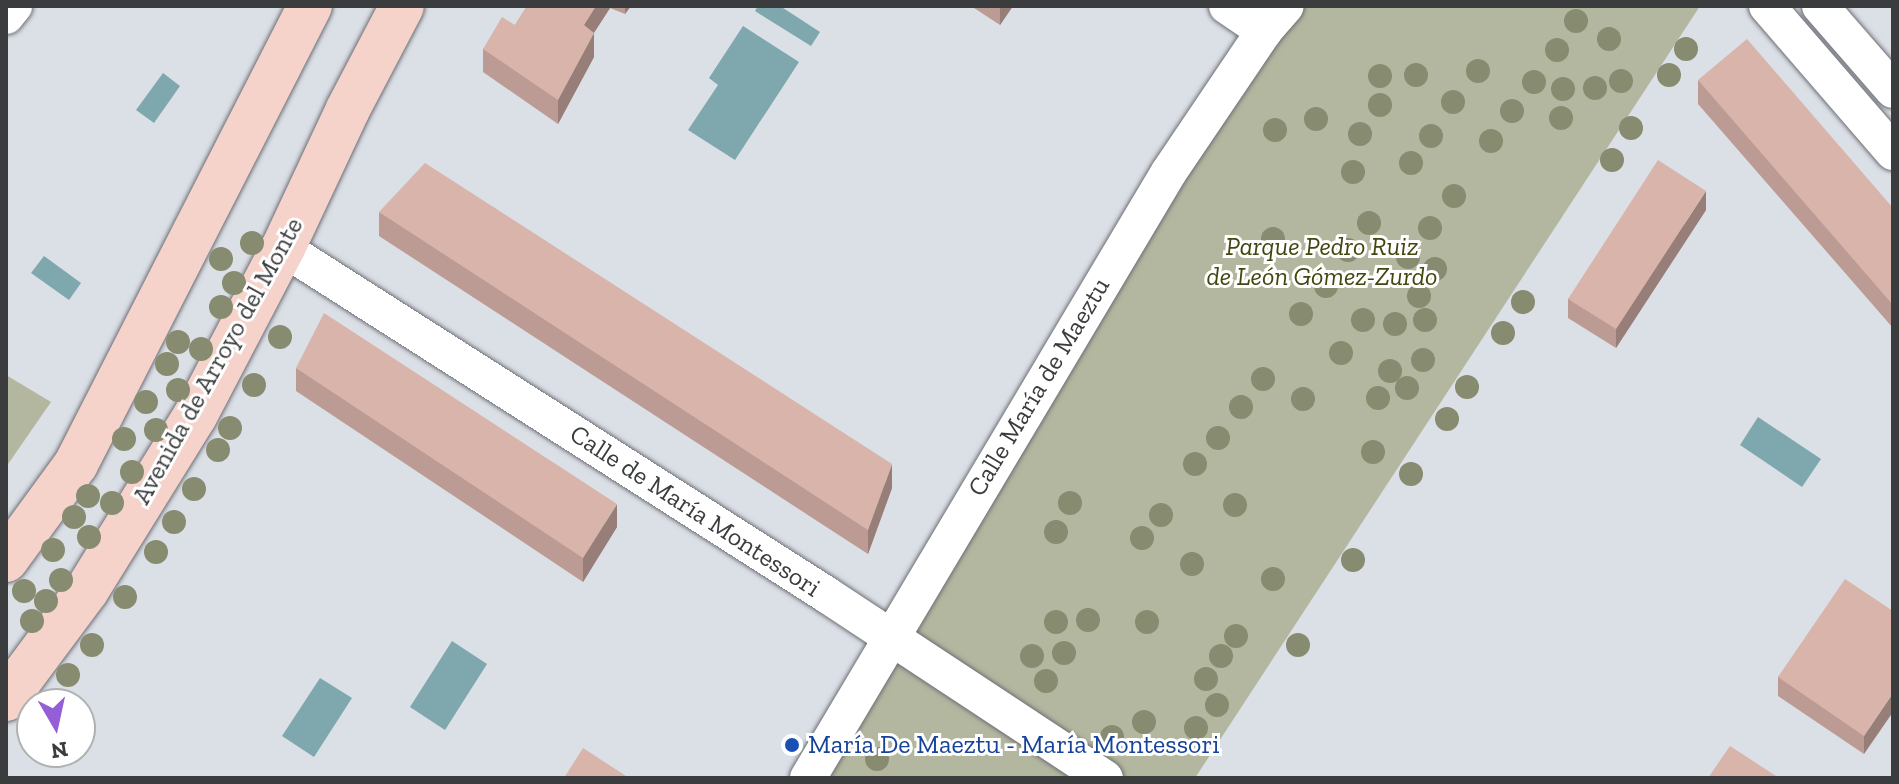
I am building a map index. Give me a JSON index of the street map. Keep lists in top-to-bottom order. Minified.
{"streets":{"street":["Avenida de Arroyo del Monte","Calle María de Maeztu","Calle de María Montessori"]},"crossings":[["Avenida de Arroyo del Monte","Calle de María Montessori"],["Calle María de Maeztu","Calle de María Montessori"]],"parks":["Parque Pedro Ruiz de León Gómez-Zurdo"],"places":["María De Maeztu - María Montessori"],"north":"bottom"}
